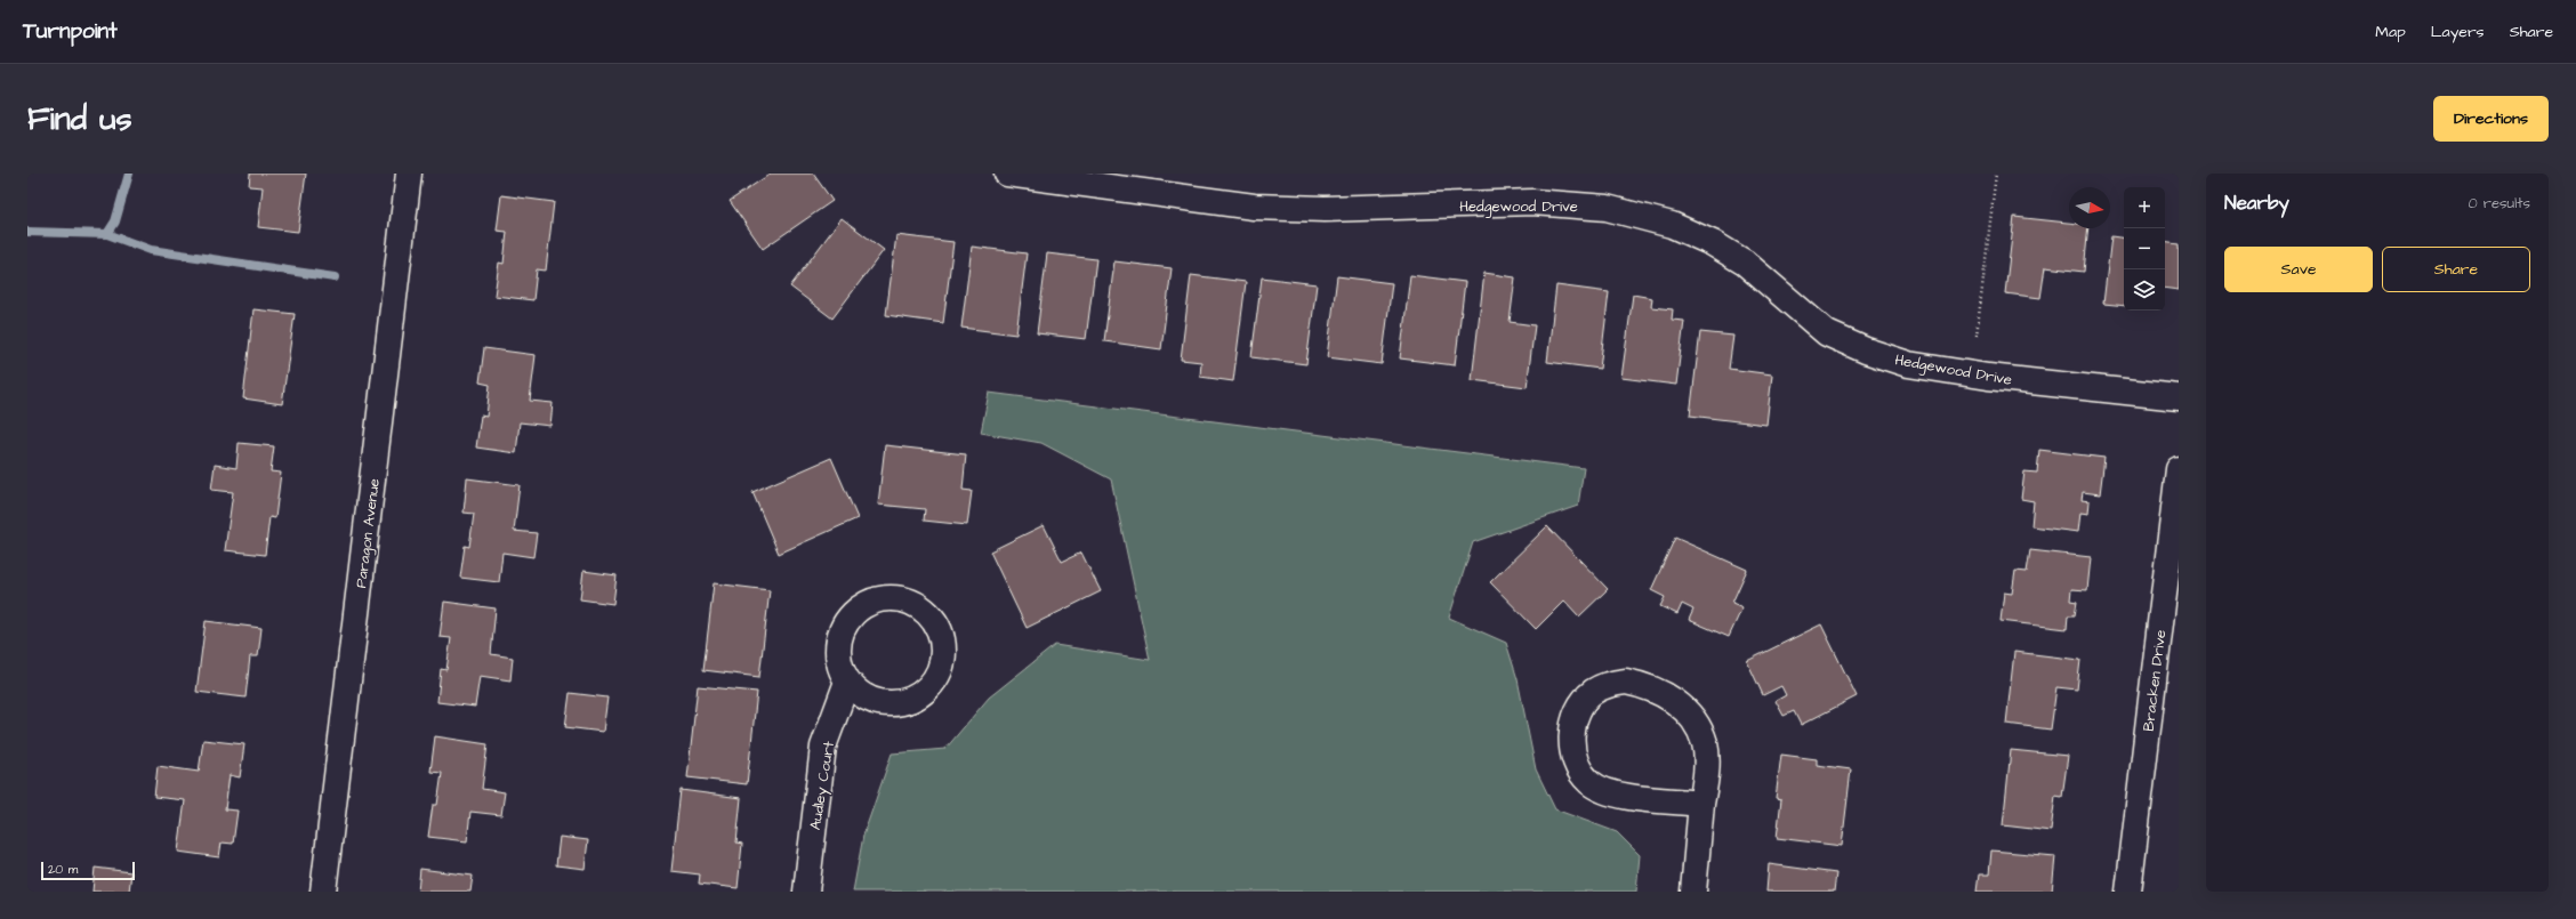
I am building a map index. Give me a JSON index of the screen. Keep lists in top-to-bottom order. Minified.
{"streets":{"street":["Hedgewood Drive","Paragon Avenue","Bracken Drive","Audley Court"]},"scale_bar":"20 m","north":"right","page":{"header":"Turnpoint","nav":["Map","Layers","Share"],"buttons":["Directions",["Save","Share"]],"title":"Find us","heading":["Nearby","0 results"],"map_buttons":["+","−"],"scale":"20 m"}}
